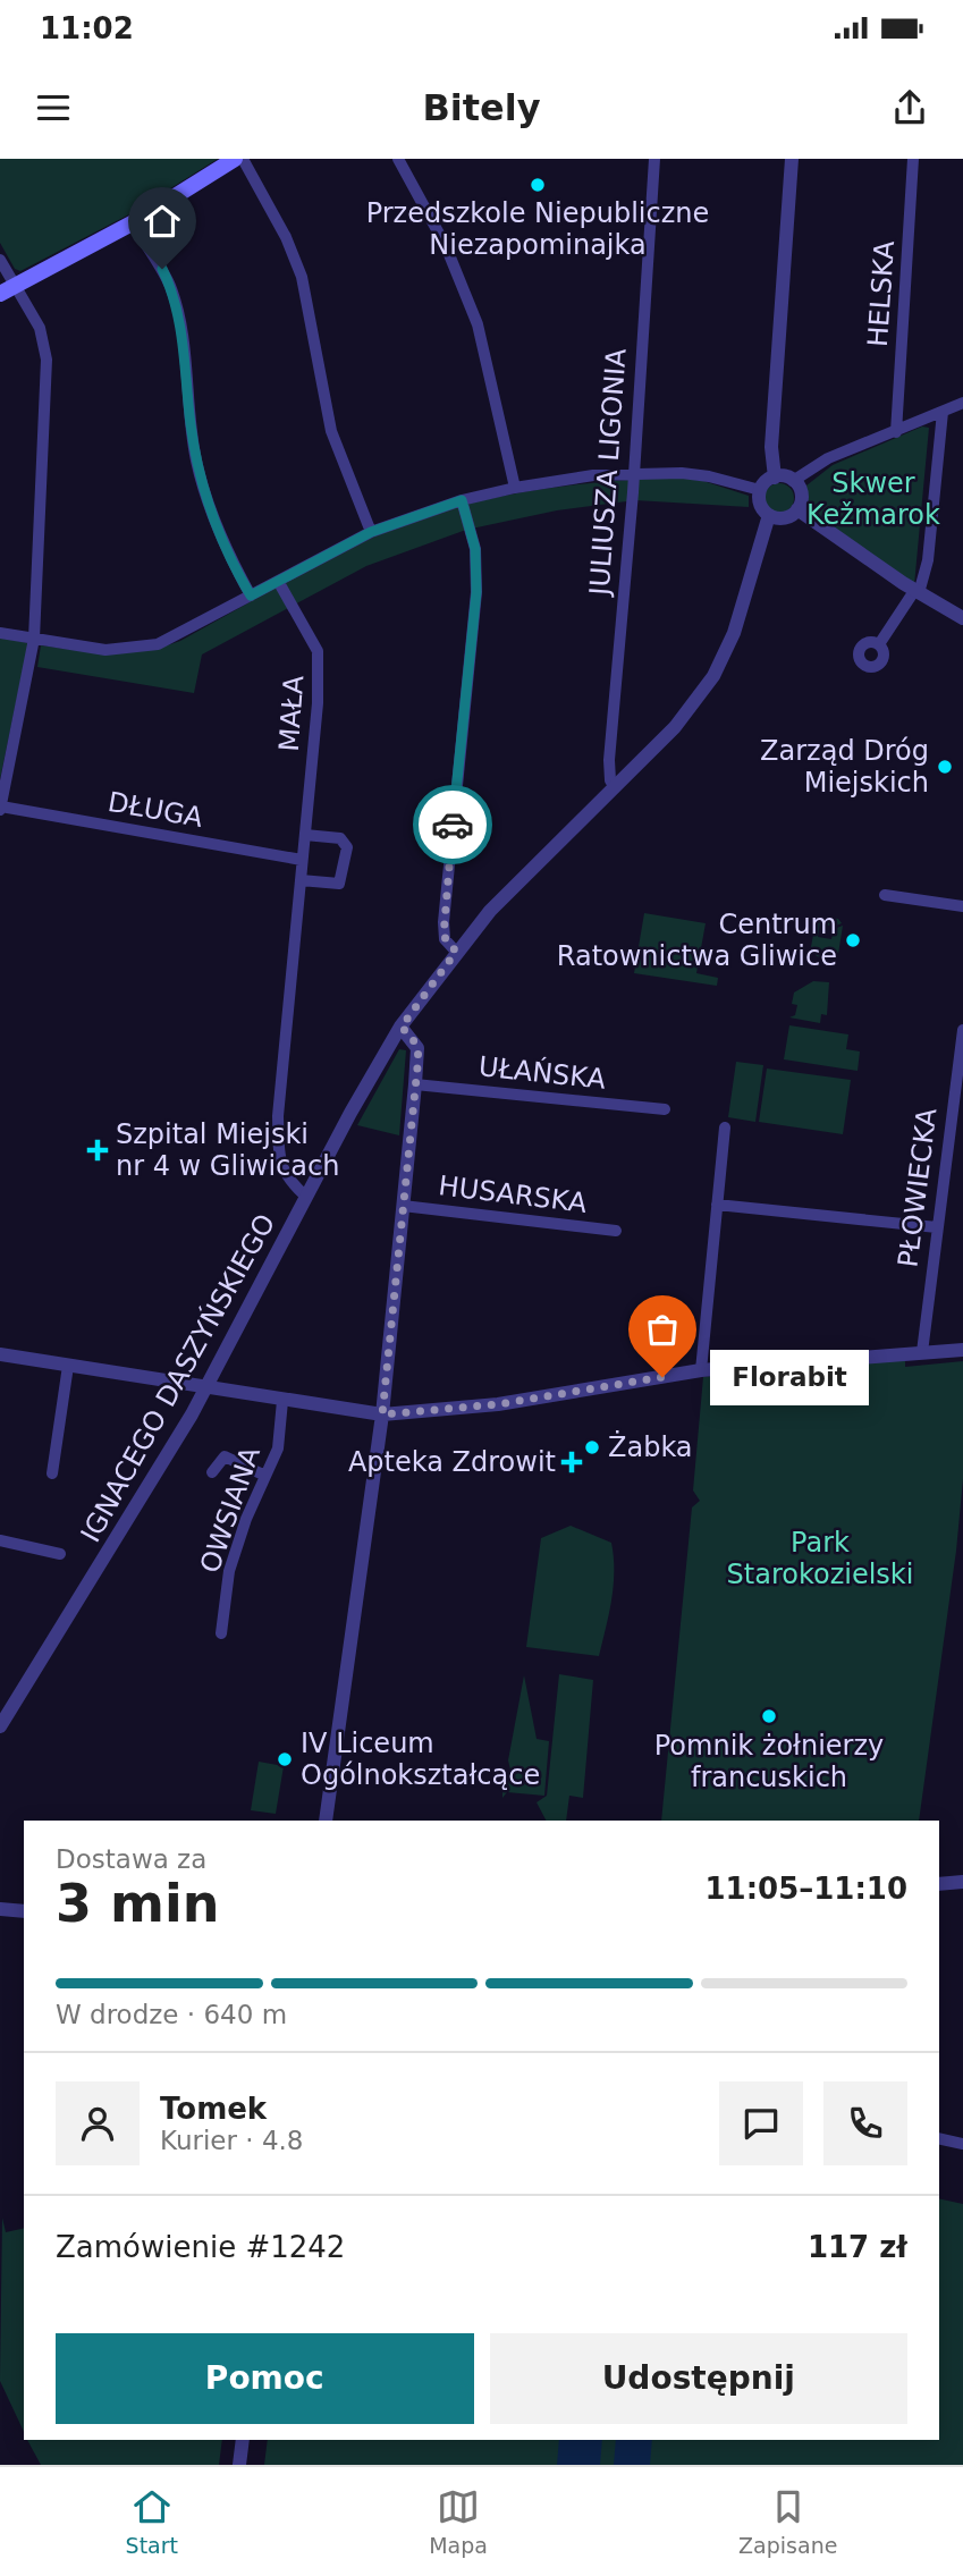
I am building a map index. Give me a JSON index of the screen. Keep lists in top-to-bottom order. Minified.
{"streets":{"street":["HELSKA","JULIUSZA LIGONIA","MAŁA","DŁUGA","UŁAŃSKA","PŁOWIECKA","HUSARSKA","IGNACEGO DASZYŃSKIEGO","OWSIANA"]},"crossings":[["JULIUSZA LIGONIA","IGNACEGO DASZYŃSKIEGO"],["MAŁA","DŁUGA"],["MAŁA","IGNACEGO DASZYŃSKIEGO"]],"parks":["Skwer Kežmarok","Park Starokozielski"],"places":{"other":["Przedszkole Niepubliczne Niezapominajka","Zarząd Dróg Miejskich","Centrum Ratownictwa Gliwice","Florabit","Żabka","Pomnik żołnierzy francuskich","IV Liceum Ogólnokształcące"],"health":["Szpital Miejski nr 4 w Gliwicach","Apteka Zdrowit"]},"page":{"status":"11:02","header":"Bitely","bubble":"Florabit","heading":["3 min","Dostawa za","11:05–11:10"],"panel":["Tomek","Kurier · 4.8","Zamówienie #1242","117 zł"],"bar":"W drodze · 640 m","buttons":["Pomoc","Udostępnij"],"tabs":["Start","Mapa","Zapisane"]}}
